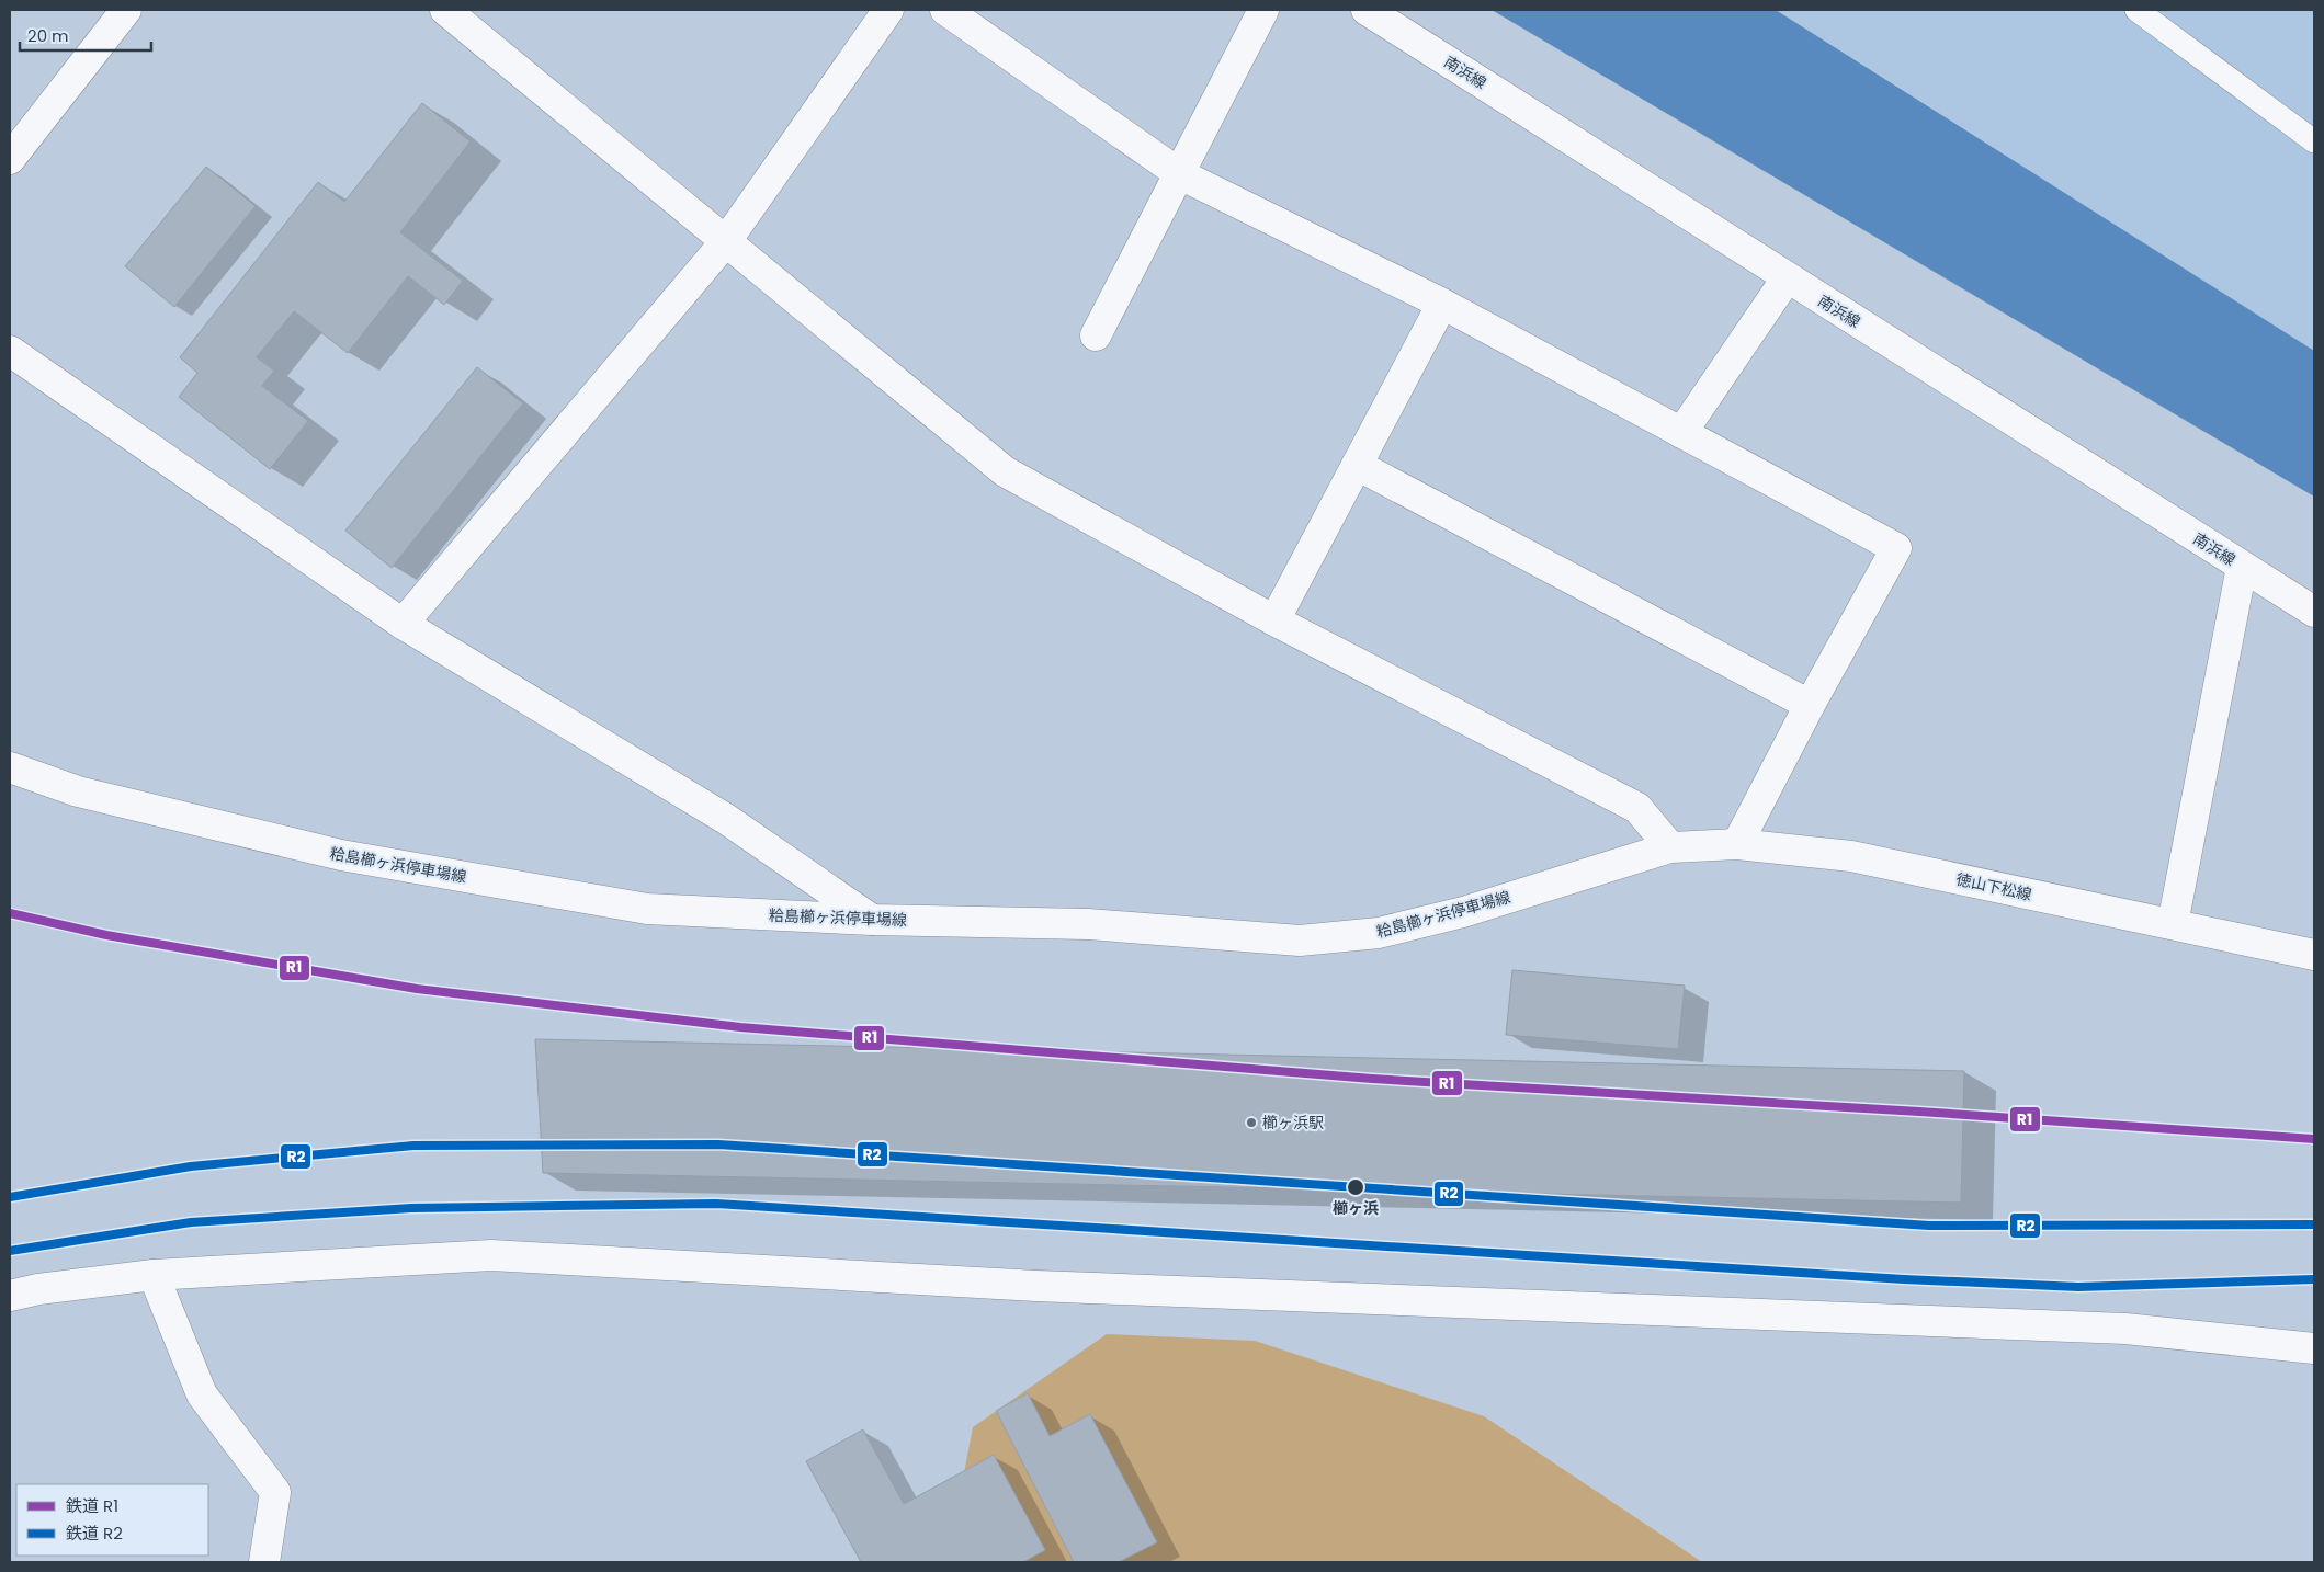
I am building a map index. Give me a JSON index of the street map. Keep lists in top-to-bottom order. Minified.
{"streets":{"street":["南浜線","粭島櫛ヶ浜停車場線","徳山下松線"]},"crossings":[["粭島櫛ヶ浜停車場線","徳山下松線"]],"places":["櫛ヶ浜駅","櫛ヶ浜"],"lines":["rail line R1","rail line R2"],"legend":["鉄道 R1","鉄道 R2"],"scale_bar":"20 m"}
